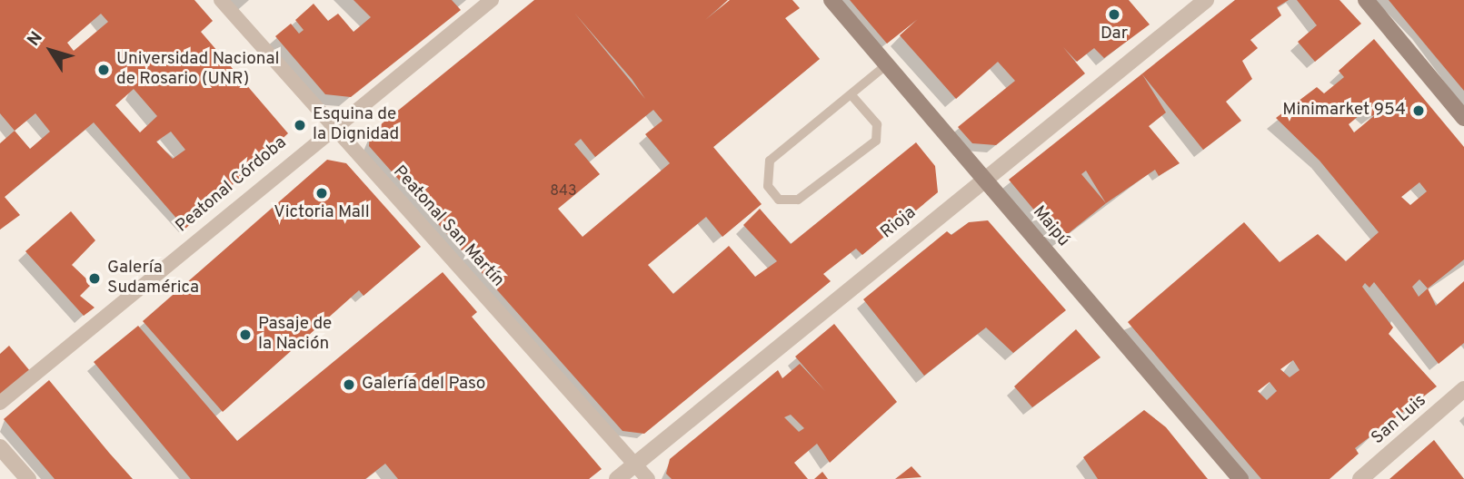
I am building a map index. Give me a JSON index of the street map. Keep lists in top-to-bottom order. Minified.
{"streets":{"main road":["Maipú"],"street":["Peatonal Córdoba","Rioja","Peatonal San Martín","San Luis"]},"crossings":[["Peatonal Córdoba","Peatonal San Martín"],["Rioja","Peatonal San Martín"],["Rioja","Maipú"]],"places":["Dar","Universidad Nacional de Rosario (UNR)","Minimarket 954","Esquina de la Dignidad","Victoria Mall","Galería Sudamérica","Pasaje de la Nación","Galería del Paso"],"house_numbers":["843"],"north":"top left"}
